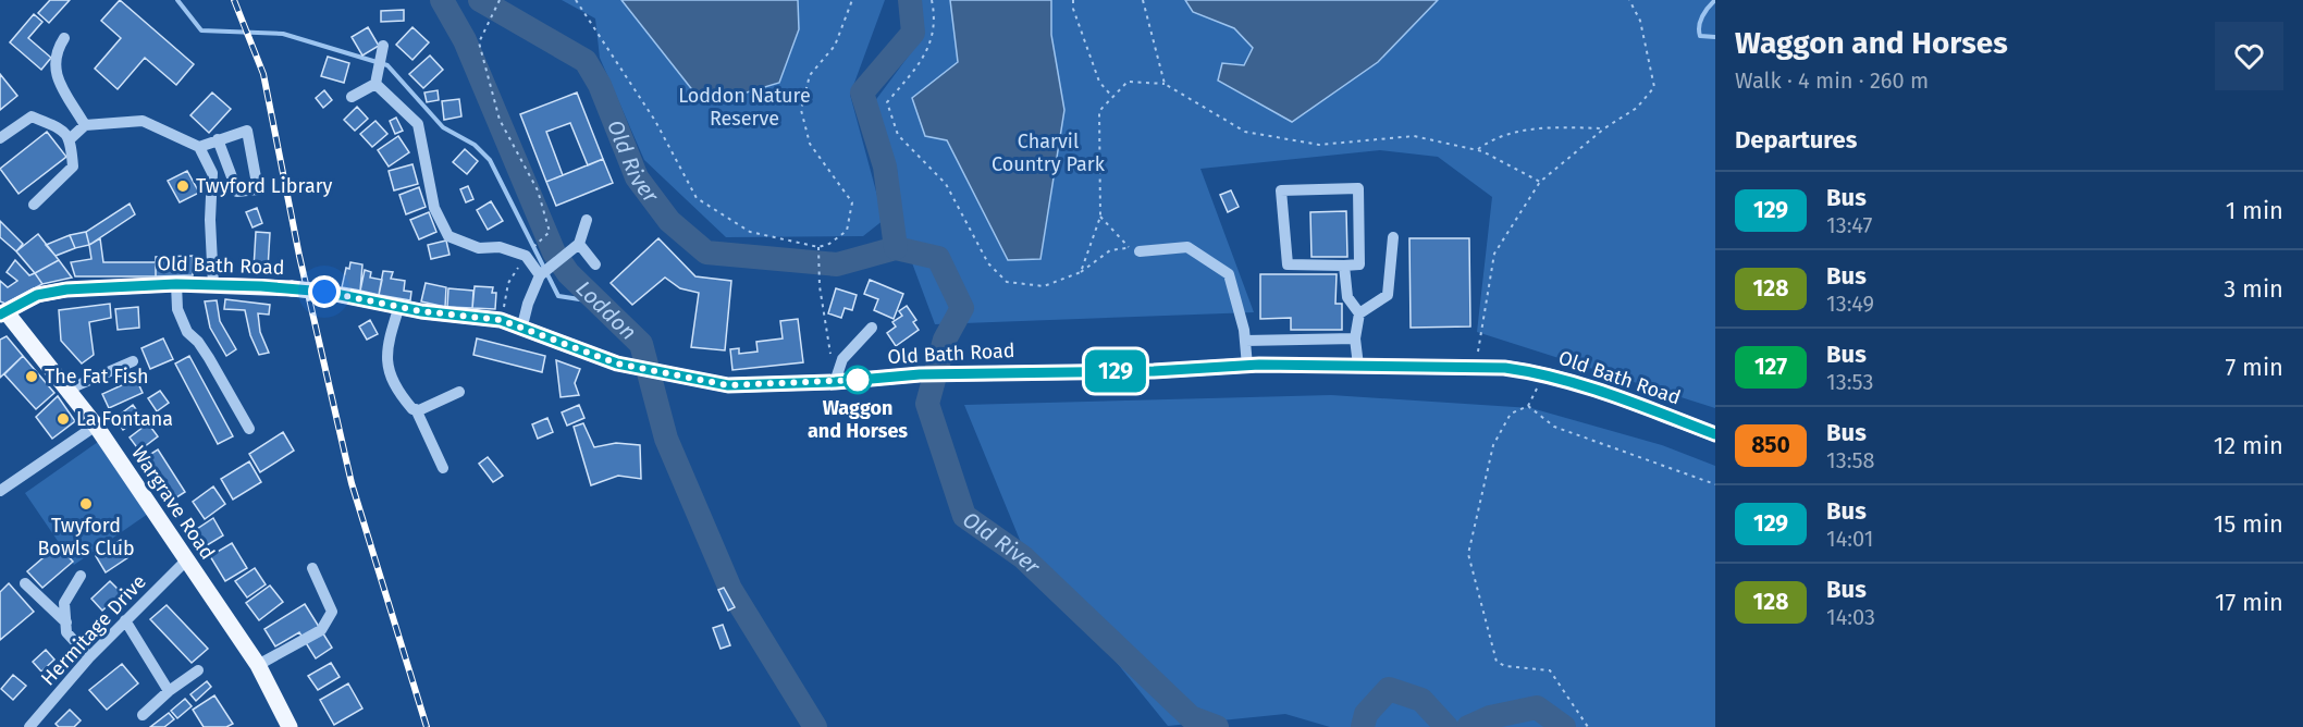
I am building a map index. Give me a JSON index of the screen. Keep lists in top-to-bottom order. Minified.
{"streets":{"main road":["Old Bath Road","Wargrave Road"],"street":["Hermitage Drive"]},"crossings":[["Old Bath Road","Wargrave Road"],["Wargrave Road","Hermitage Drive"]],"water":["Old River","Loddon"],"parks":["Loddon Nature Reserve","Charvil Country Park"],"places":["Twyford Library","The Fat Fish","Waggon and Horses","La Fontana","Twyford Bowls Club"],"lines":["bus line 129"],"page":{"on_map":"129","heading":[["Waggon and Horses","Walk · 4 min · 260 m"],"Departures"],"list":[{"mark":"129","name":"Bus","note":"13:47","value":"1 min"},{"mark":"128","name":"Bus","note":"13:49","value":"3 min"},{"mark":"127","name":"Bus","note":"13:53","value":"7 min"},{"mark":"850","name":"Bus","note":"13:58","value":"12 min"},{"mark":"129","name":"Bus","note":"14:01","value":"15 min"},{"mark":"128","name":"Bus","note":"14:03","value":"17 min"}]}}
